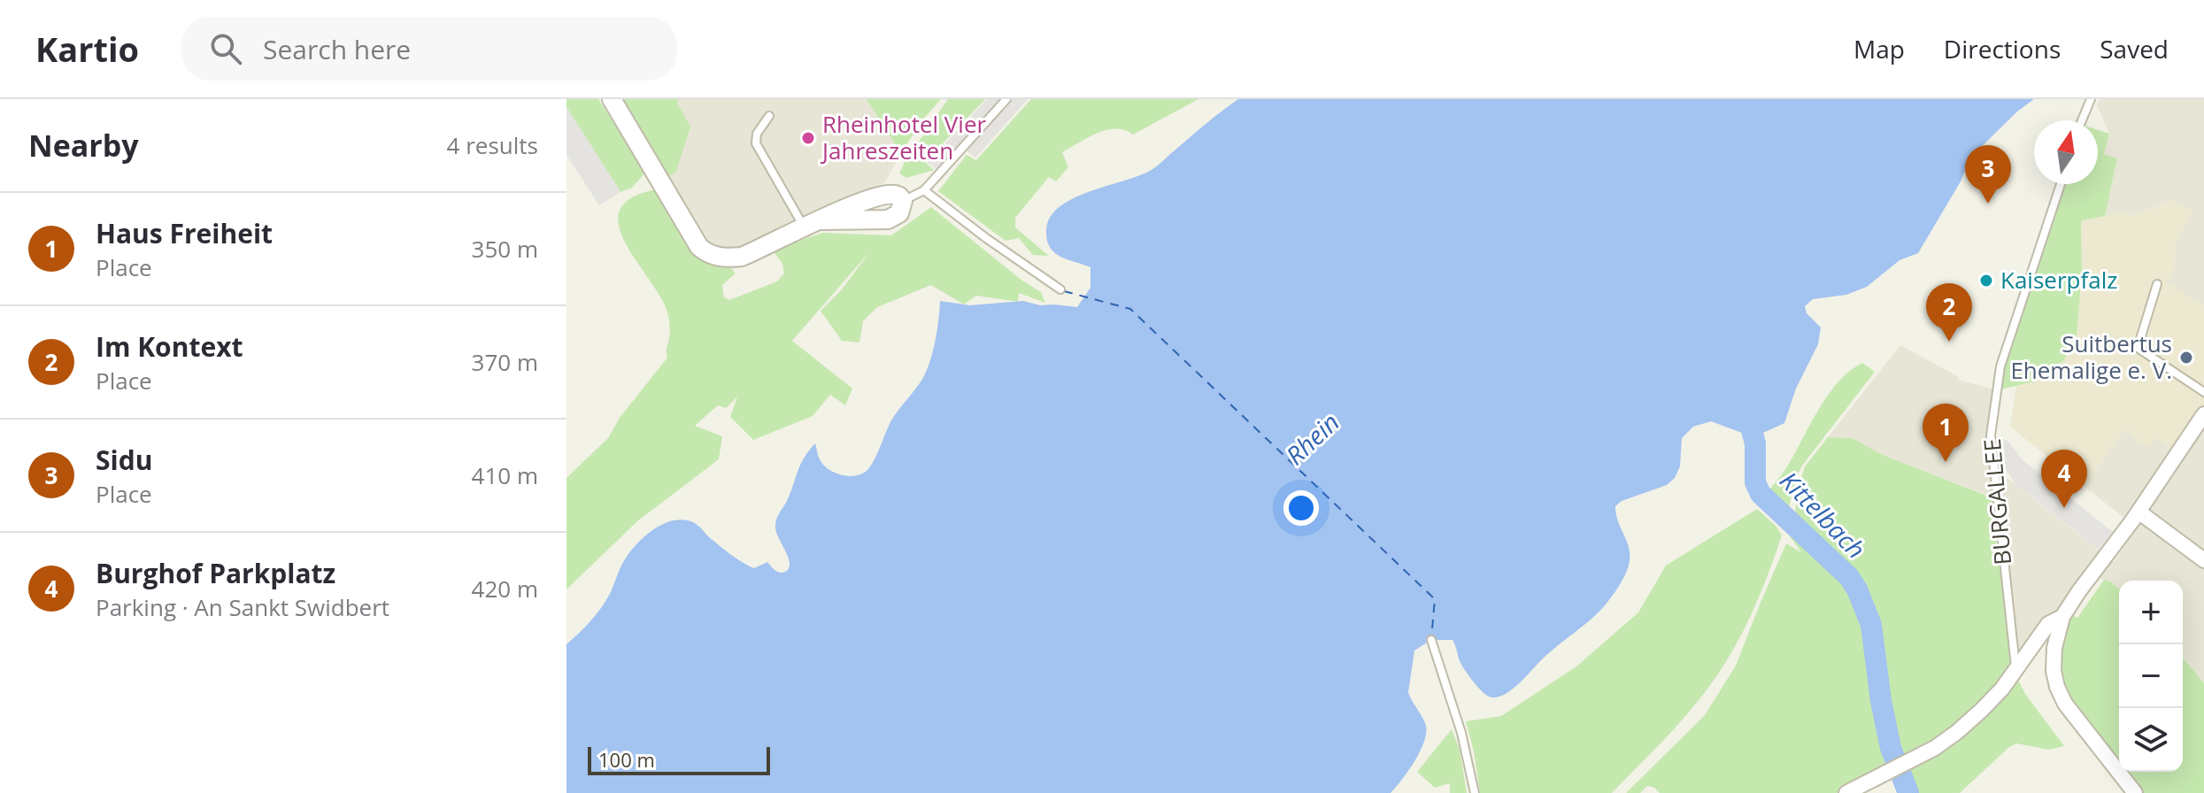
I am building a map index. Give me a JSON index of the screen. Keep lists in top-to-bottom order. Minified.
{"streets":{"lane":["BURGALLEE"]},"water":["Rhein","Kittelbach"],"places":["Rheinhotel Vier Jahreszeiten","Kaiserpfalz","Suitbertus Ehemalige e. V."],"scale_bar":"100 m","north":"top","page":{"header":"Kartio","search":"Search here","nav":["Map","Directions","Saved"],"heading":["Nearby","4 results"],"pins":["3","2","1","4"],"list":[{"mark":"1","name":"Haus Freiheit","note":"Place","value":"350 m"},{"mark":"2","name":"Im Kontext","note":"Place","value":"370 m"},{"mark":"3","name":"Sidu","note":"Place","value":"410 m"},{"mark":"4","name":"Burghof Parkplatz","note":"Parking · An Sankt Swidbert","value":"420 m"}],"map_buttons":["+","−"],"scale":"100 m"}}
